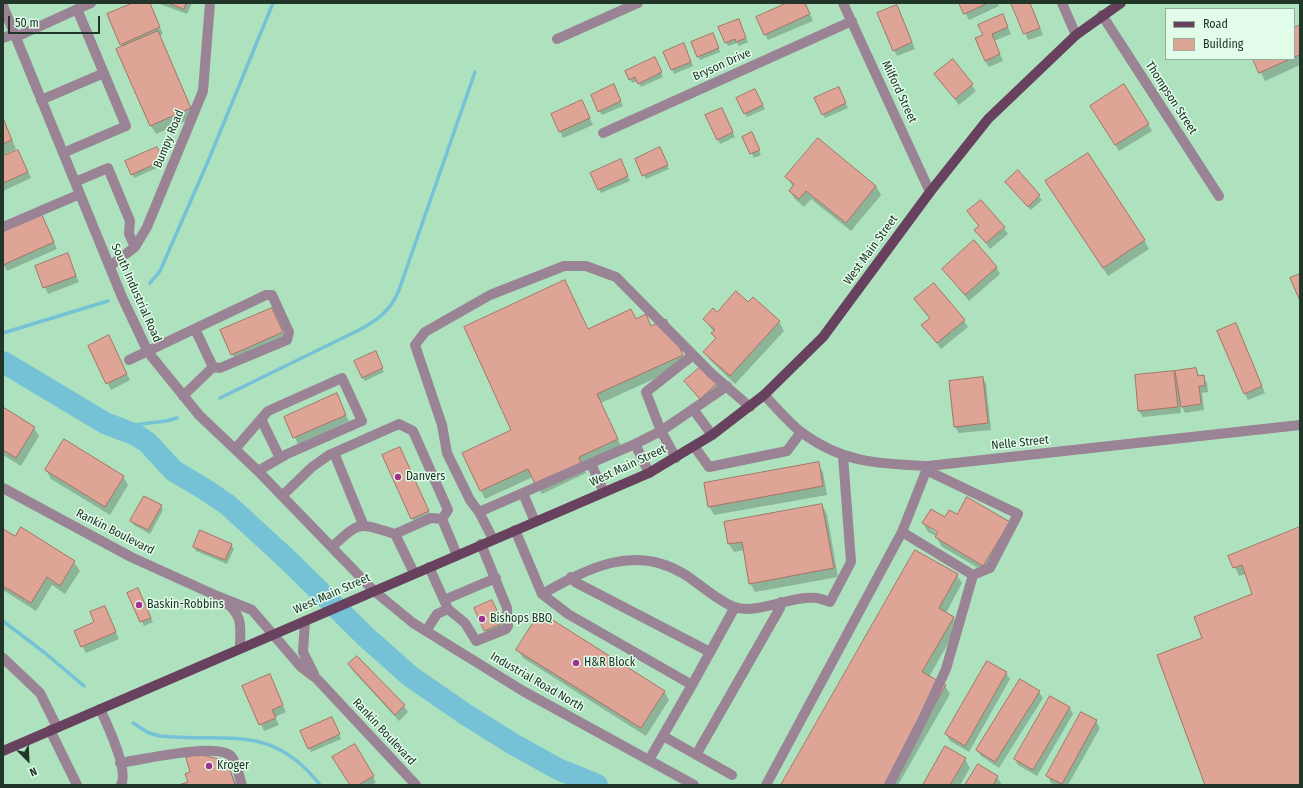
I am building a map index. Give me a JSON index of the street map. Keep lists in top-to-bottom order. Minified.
{"streets":{"main road":["West Main Street"],"street":["Bryson Drive","Milford Street","Thompson Street","Bumpy Road","South Industrial Road","Nelle Street","Rankin Boulevard","Industrial Road North"]},"crossings":[["Bryson Drive","Milford Street"],["Milford Street","West Main Street"],["Thompson Street","West Main Street"],["Bumpy Road","South Industrial Road"],["West Main Street","South Industrial Road"],["West Main Street","Nelle Street"],["West Main Street","Rankin Boulevard"],["West Main Street","Industrial Road North"],["South Industrial Road","Industrial Road North"]],"places":["Danvers","Baskin-Robbins","Bishops BBQ","H&R Block","Kroger"],"legend":["Road","Building"],"scale_bar":"50 m","north":"bottom right"}
